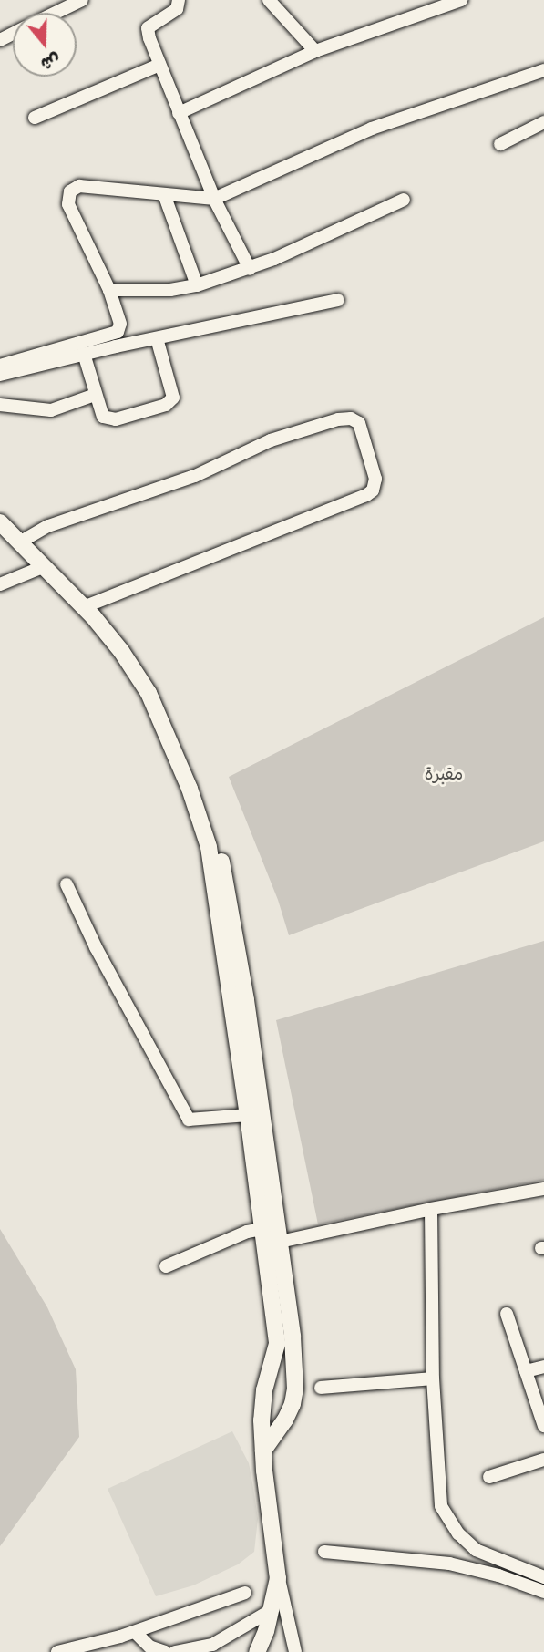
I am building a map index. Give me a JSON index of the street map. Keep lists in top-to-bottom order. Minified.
{"parks":["مقبرة"],"north":"bottom"}
